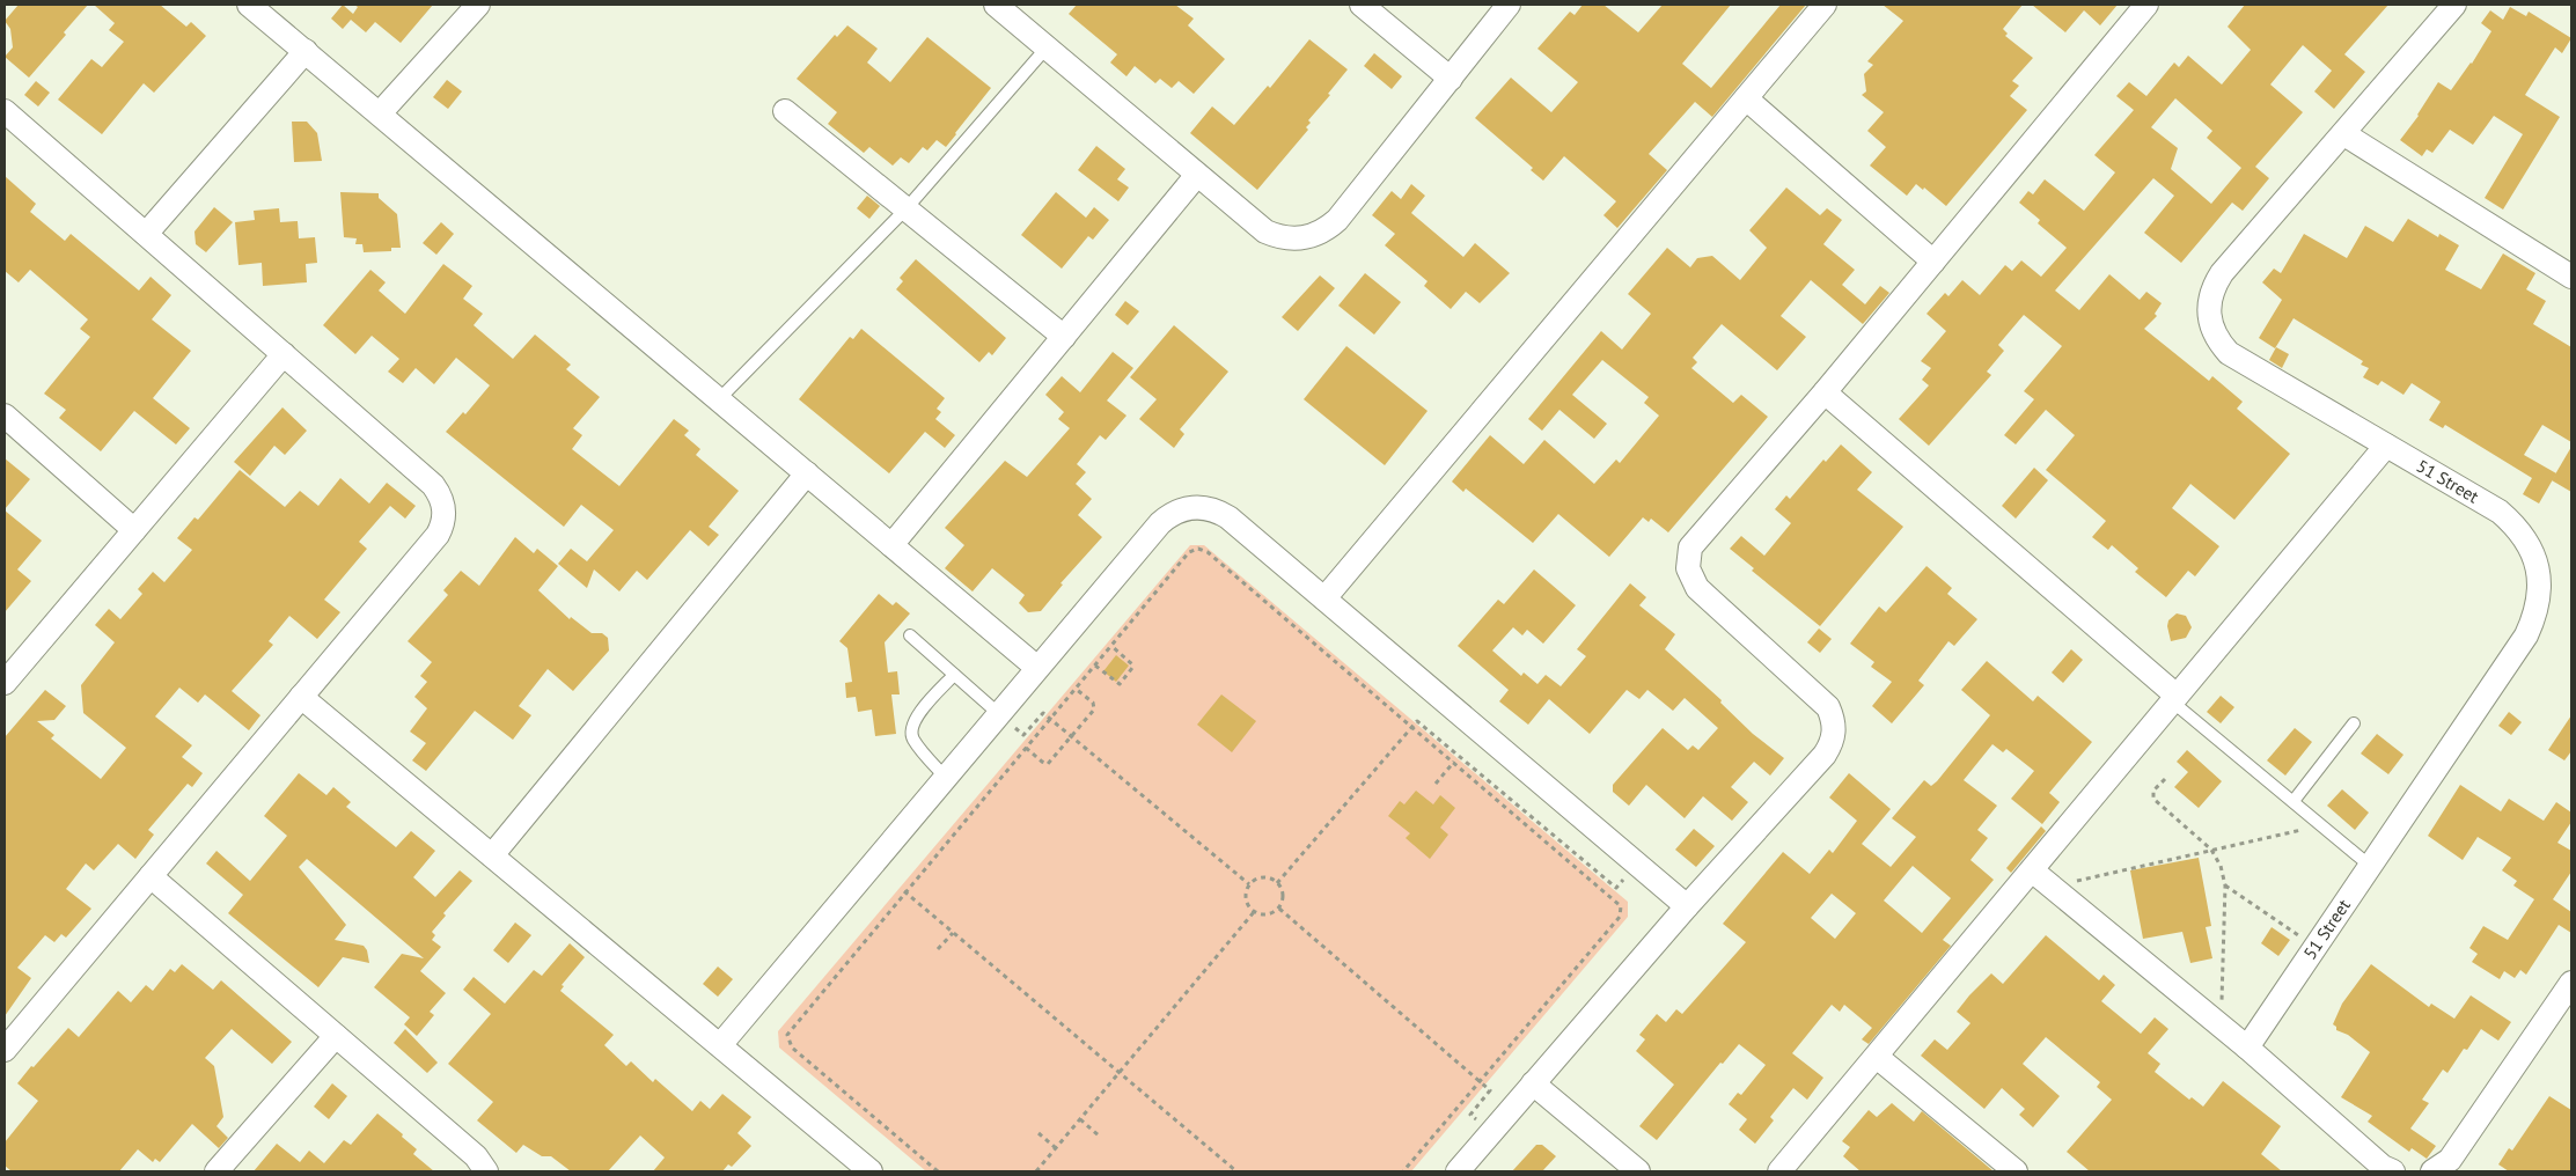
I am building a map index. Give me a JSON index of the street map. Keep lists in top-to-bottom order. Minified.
{"streets":{"street":["51 Street"]}}
